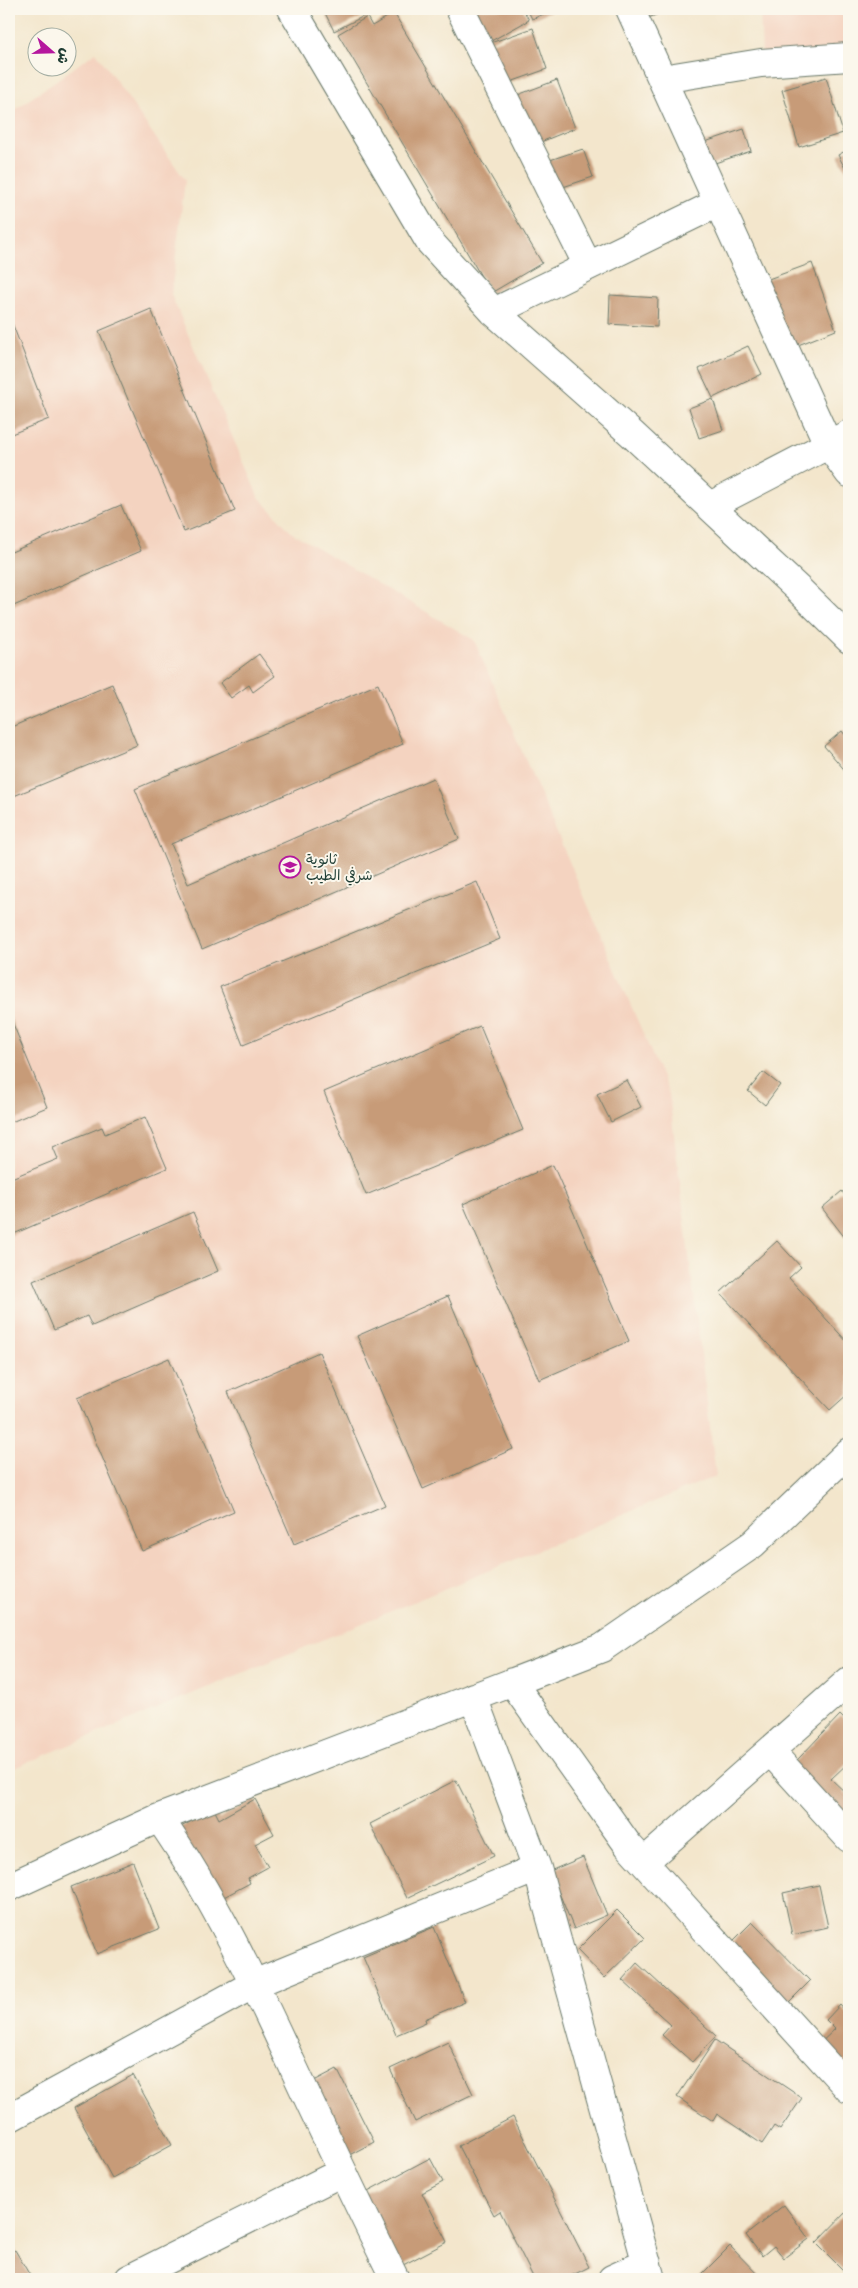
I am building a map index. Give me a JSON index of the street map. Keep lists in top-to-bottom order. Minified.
{"places":{"school or university":["ثانوية شرفي الطيب"]},"north":"right"}
